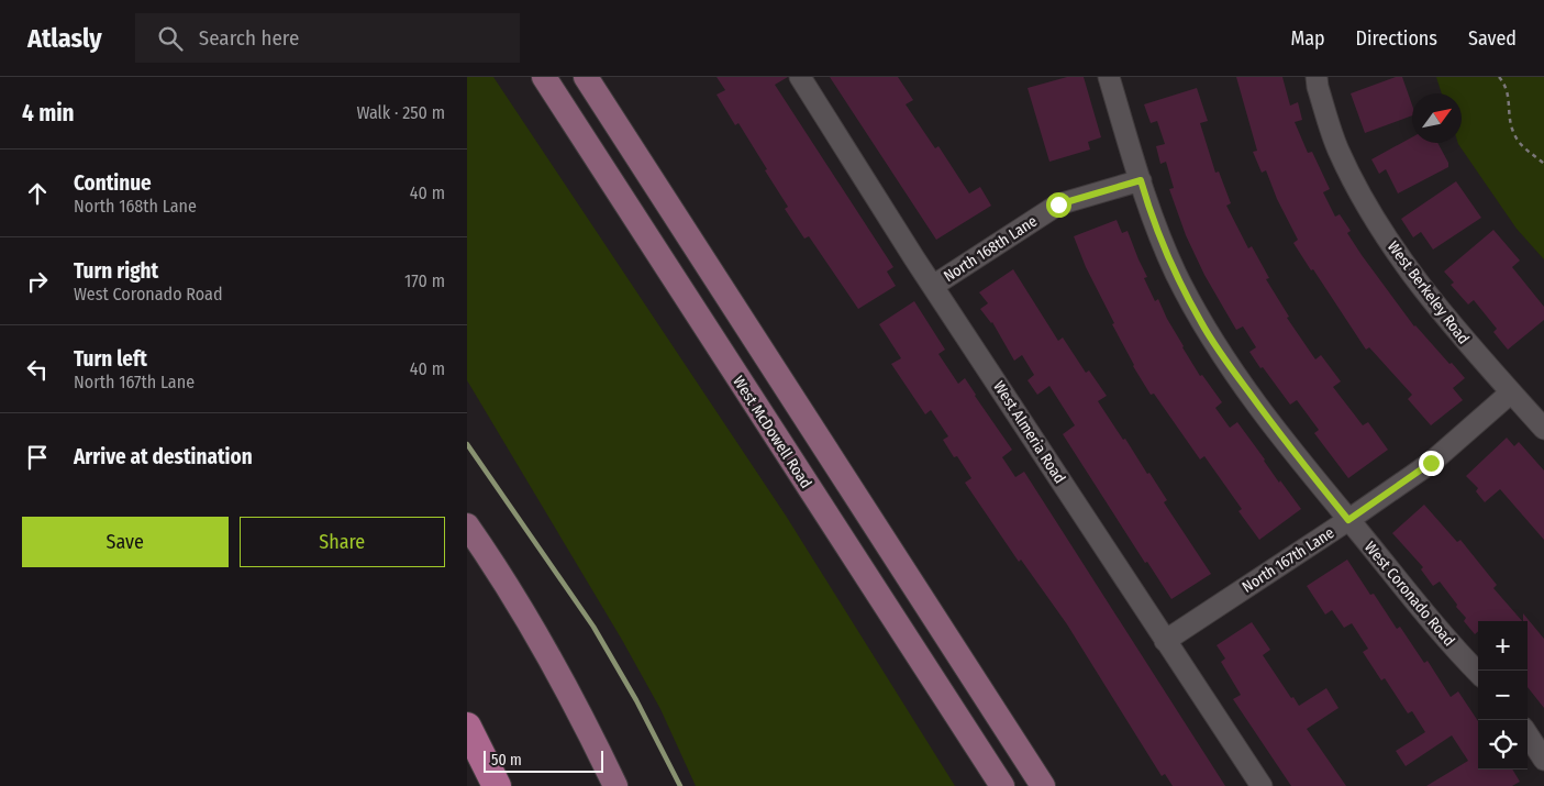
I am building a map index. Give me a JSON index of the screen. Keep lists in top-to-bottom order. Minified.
{"streets":{"main road":["West McDowell Road"],"street":["North 168th Lane","West Berkeley Road","West Almeria Road","North 167th Lane","West Coronado Road"]},"crossings":[["North 168th Lane","West Almeria Road"],["North 168th Lane","West Coronado Road"],["West Berkeley Road","North 167th Lane"],["West Almeria Road","North 167th Lane"],["North 167th Lane","West Coronado Road"]],"scale_bar":"50 m","north":"top right","page":{"header":"Atlasly","search":"Search here","nav":["Map","Directions","Saved"],"heading":["4 min","Walk · 250 m"],"list":[["Continue","North 168th Lane","40 m"],["Turn right","West Coronado Road","170 m"],["Turn left","North 167th Lane","40 m"],"Arrive at destination"],"buttons":["Save","Share"],"map_buttons":["+","−"],"scale":"50 m"}}
